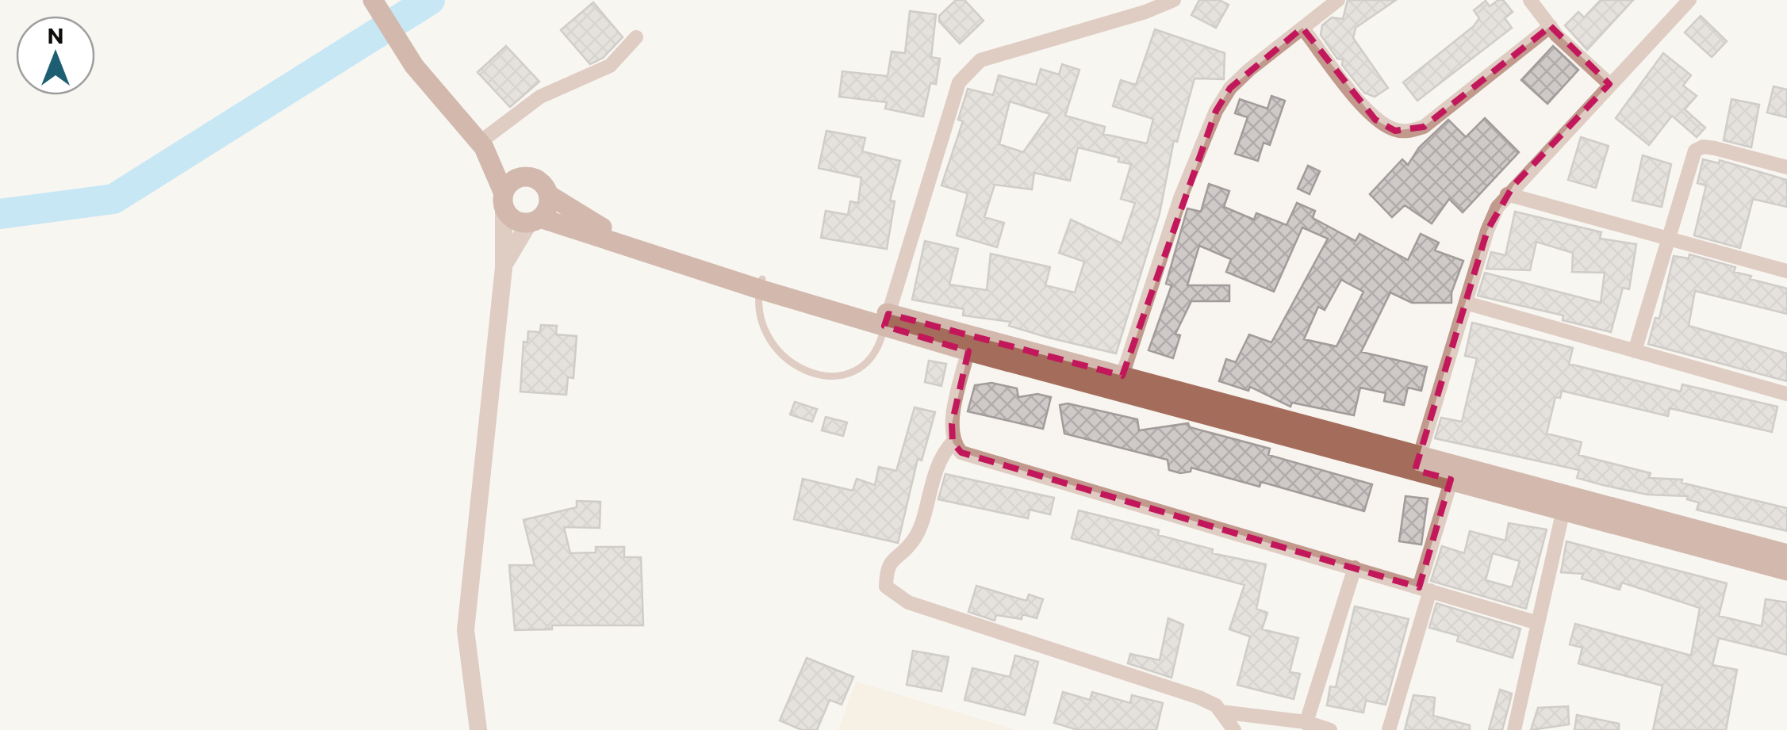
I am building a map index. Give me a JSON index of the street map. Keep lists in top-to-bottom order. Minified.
{"north":"top"}
